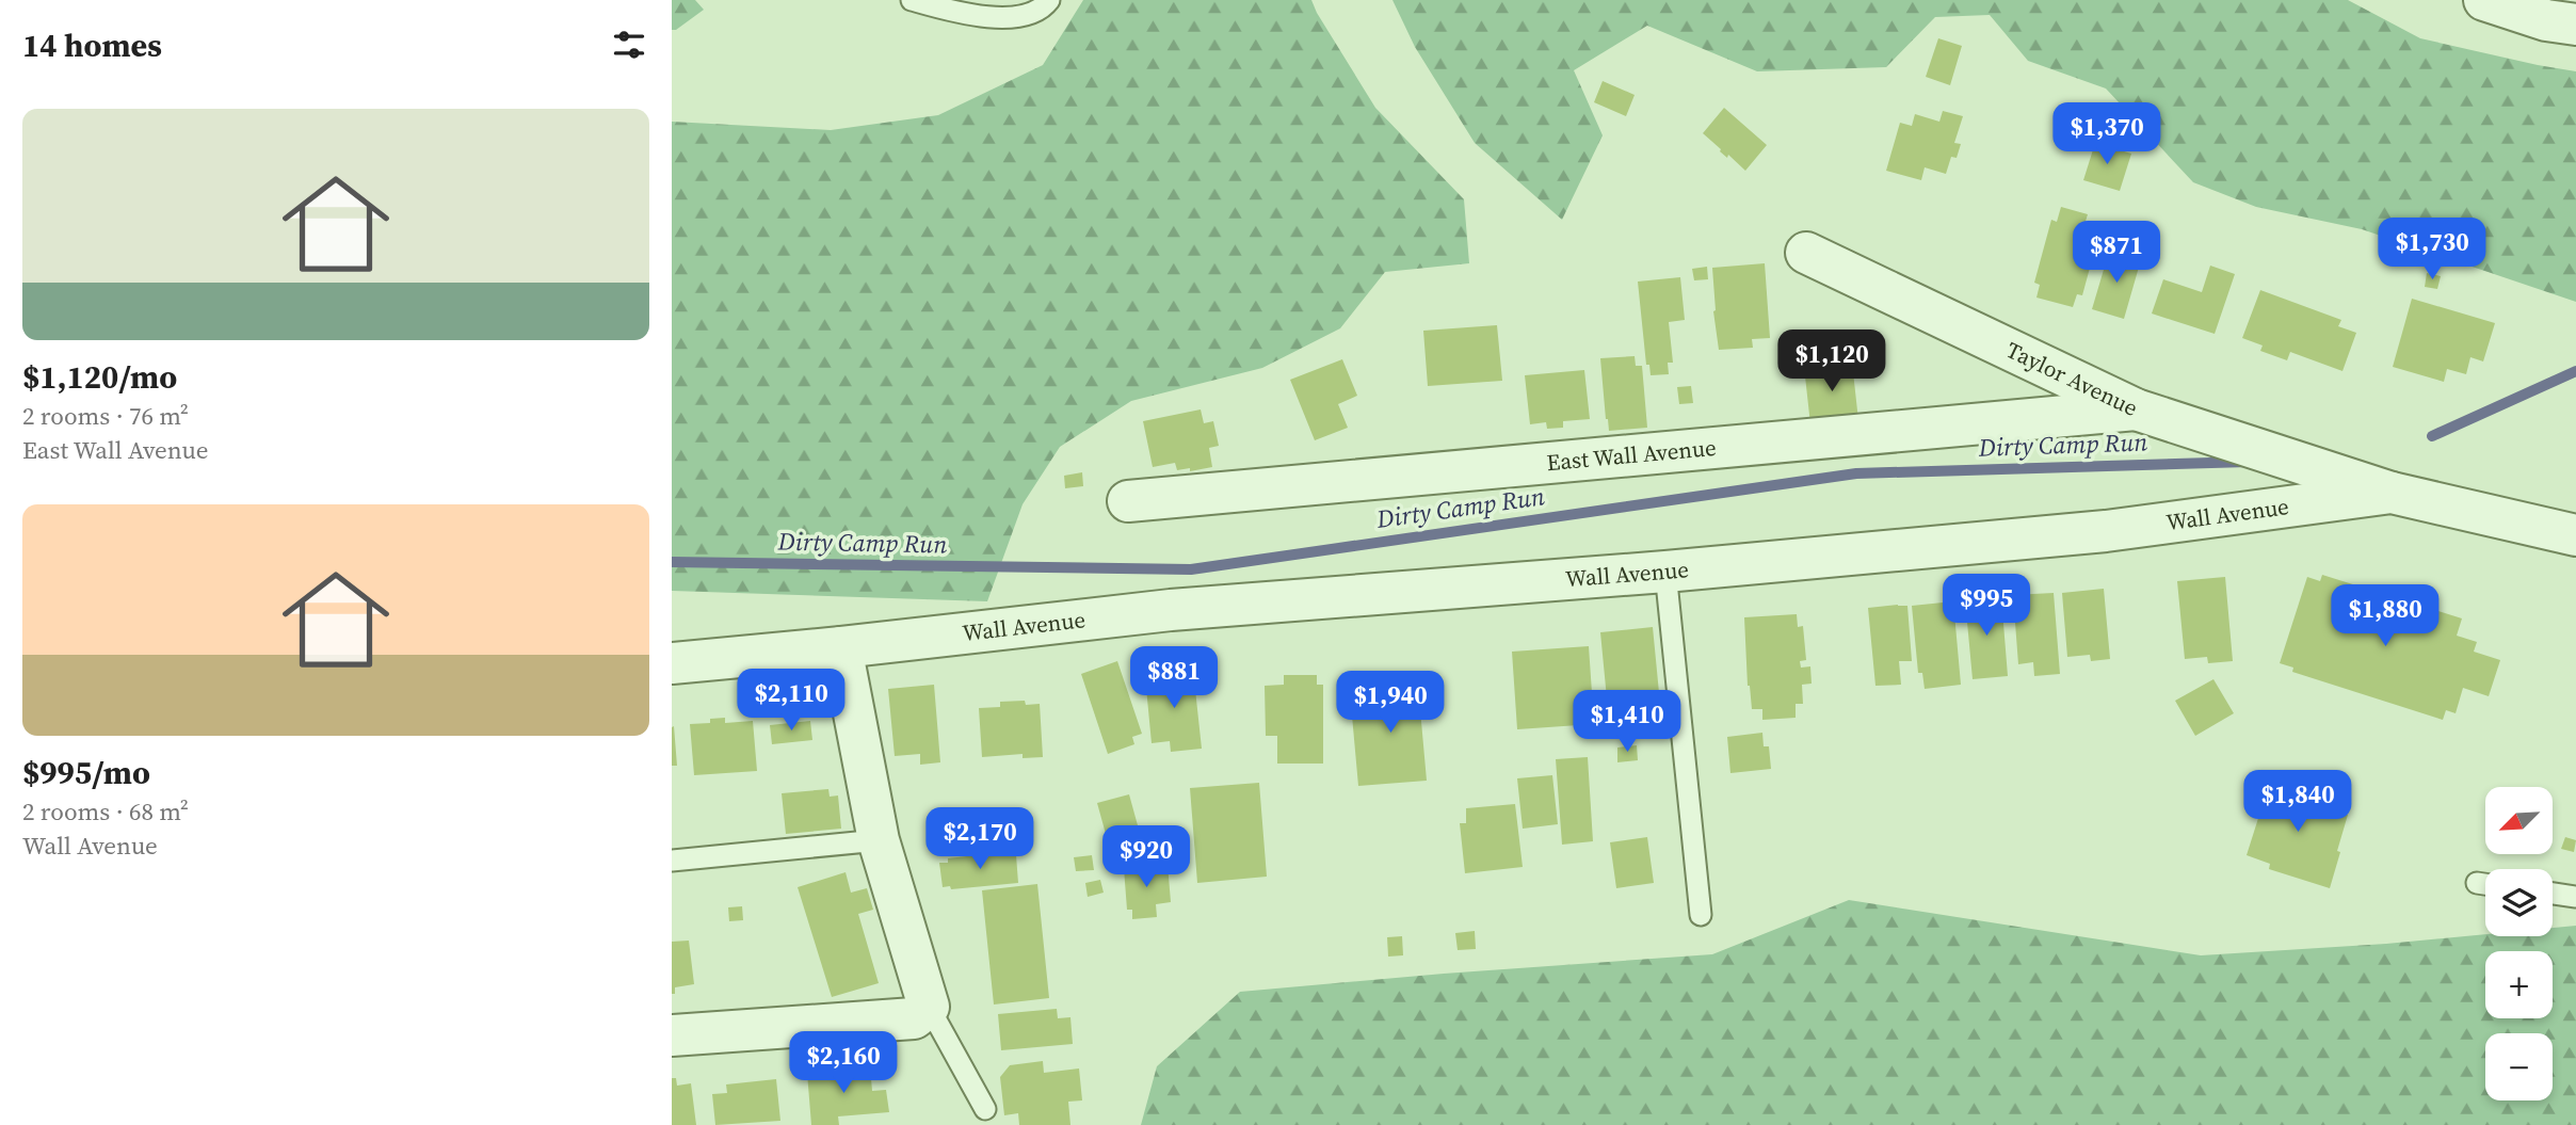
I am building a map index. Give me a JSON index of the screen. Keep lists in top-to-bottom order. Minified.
{"streets":{"street":["Taylor Avenue","East Wall Avenue","Wall Avenue"]},"crossings":[["Taylor Avenue","East Wall Avenue"],["Taylor Avenue","Wall Avenue"]],"water":["Dirty Camp Run"],"north":"bottom left","page":{"heading":"14 homes","list":[{"name":"$1,120/mo","note":"2 rooms · 76 m² · East Wall Avenue"},{"name":"$995/mo","note":"2 rooms · 68 m² · Wall Avenue"}],"price":["$1,370","$1,730","$871","$1,120","$995","$1,880","$881","$2,110","$1,940","$1,410","$1,840","$2,170","$920","$2,160"],"map_buttons":["+","−"]}}
